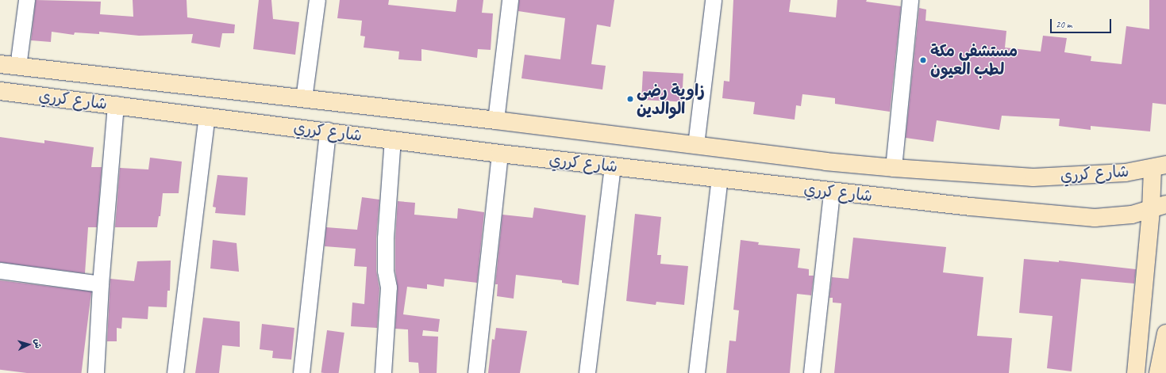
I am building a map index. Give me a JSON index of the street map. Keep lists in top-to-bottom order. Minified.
{"streets":{"main road":["شارع كرري"]},"places":["مستشفى مكة لطب العيون","زاوية رضى الوالدين"],"scale_bar":"20 m","north":"right"}
